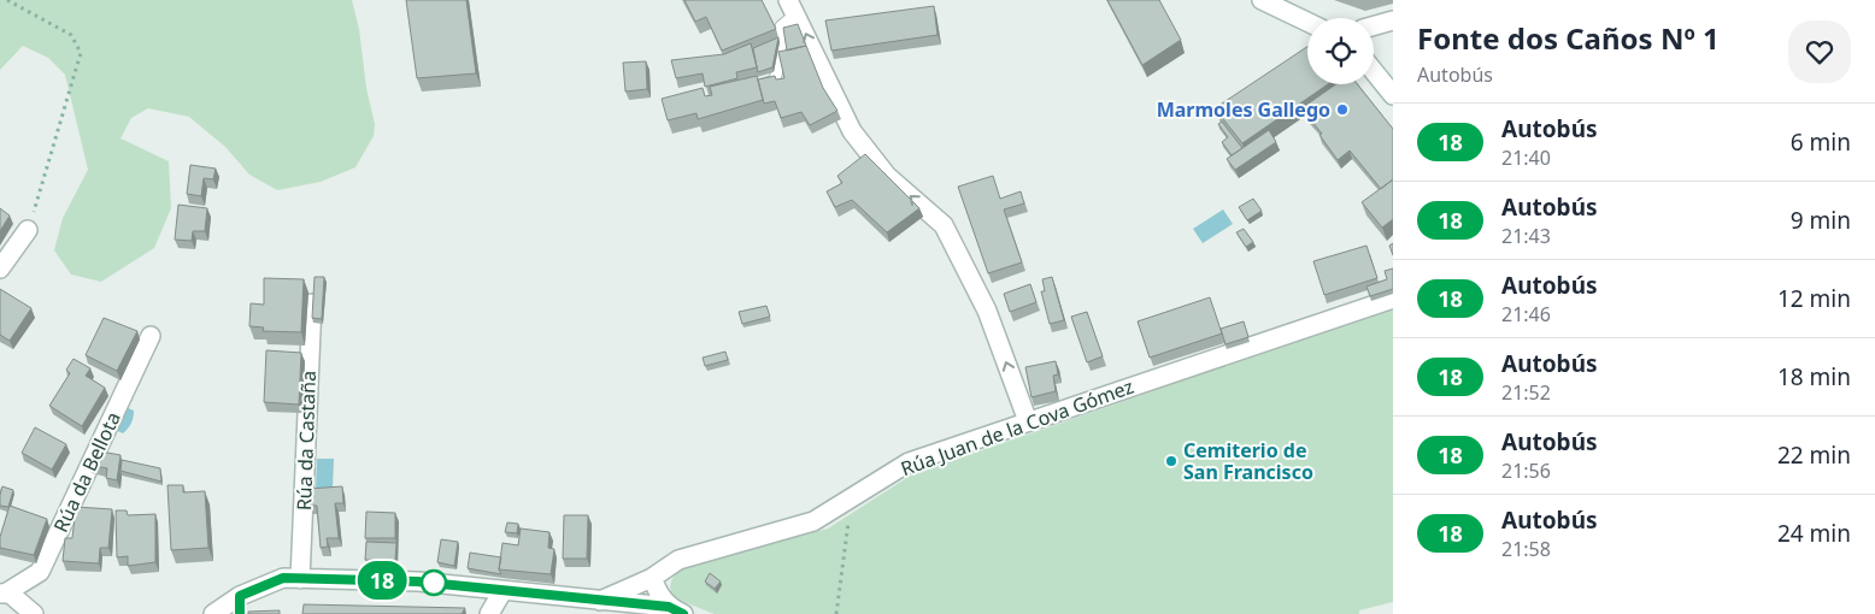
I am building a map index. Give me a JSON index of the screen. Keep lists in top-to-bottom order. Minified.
{"streets":{"street":["Rúa Juan de la Cova Gómez","Rúa da Castaña","Rúa da Bellota"]},"places":["Marmoles Gallego","Cemiterio de San Francisco"],"lines":["bus line 18"],"page":{"on_map":"18","heading":["Fonte dos Caños Nº 1","Autobús"],"list":[{"mark":"18","name":"Autobús","note":"21:40","value":"6 min"},{"mark":"18","name":"Autobús","note":"21:43","value":"9 min"},{"mark":"18","name":"Autobús","note":"21:46","value":"12 min"},{"mark":"18","name":"Autobús","note":"21:52","value":"18 min"},{"mark":"18","name":"Autobús","note":"21:56","value":"22 min"},{"mark":"18","name":"Autobús","note":"21:58","value":"24 min"}]}}
